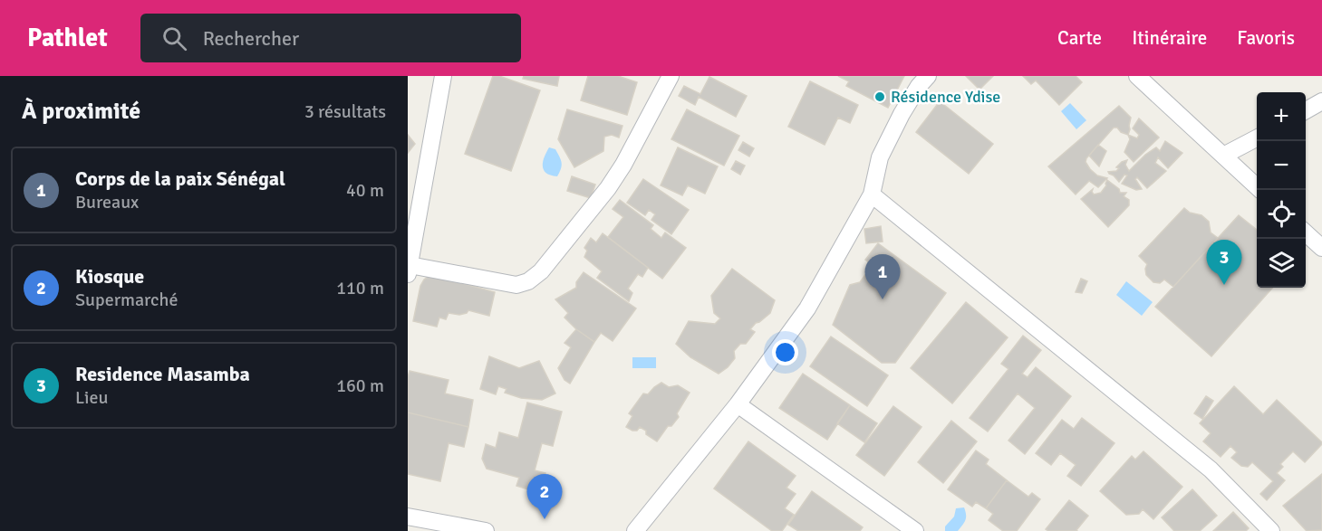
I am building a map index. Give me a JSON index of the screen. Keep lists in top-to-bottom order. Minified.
{"places":["Résidence Ydise"],"page":{"header":"Pathlet","search":"Rechercher","nav":["Carte","Itinéraire","Favoris"],"heading":["À proximité","3 résultats"],"map_buttons":["+","−"],"list":[{"mark":"1","name":"Corps de la paix Sénégal","note":"Bureaux","value":"40 m"},{"mark":"2","name":"Kiosque","note":"Supermarché","value":"110 m"},{"mark":"3","name":"Residence Masamba","note":"Lieu","value":"160 m"}],"pins":["3","1","2"]}}
